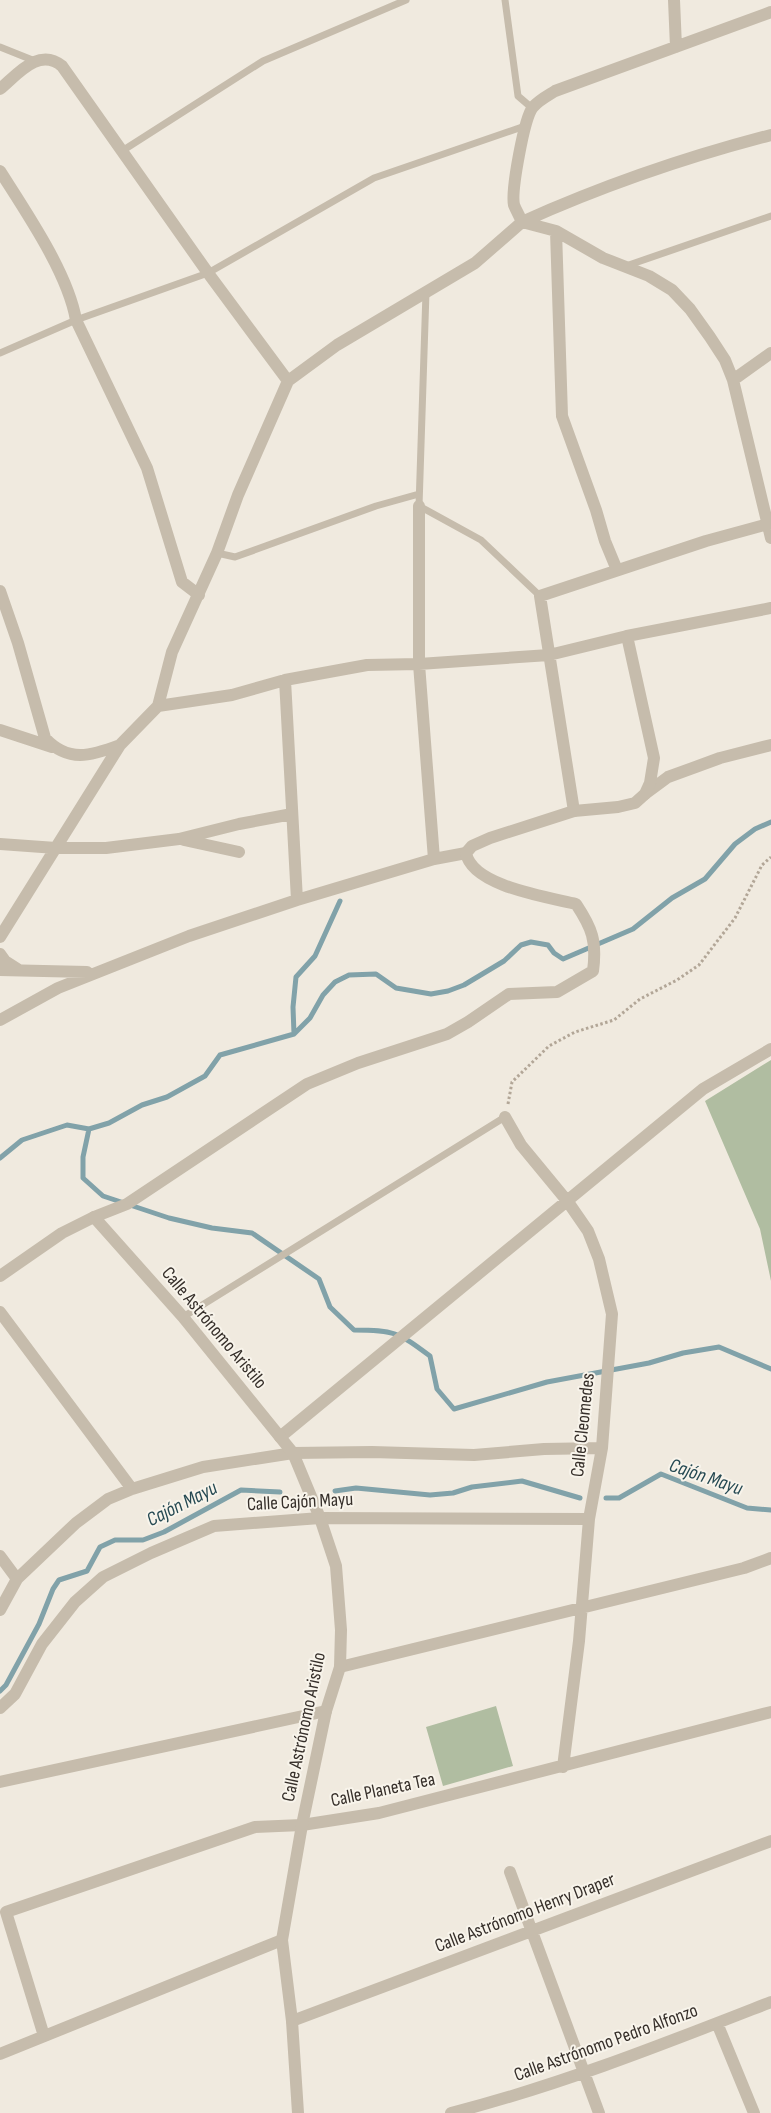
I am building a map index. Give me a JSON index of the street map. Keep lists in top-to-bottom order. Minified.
{"streets":{"street":["Calle Astrónomo Aristilo","Calle Cleomedes","Calle Cajón Mayu","Calle Planeta Tea","Calle Astrónomo Henry Draper","Calle Astrónomo Pedro Alfonzo"]},"crossings":[["Calle Astrónomo Aristilo","Calle Cajón Mayu"],["Calle Astrónomo Aristilo","Calle Planeta Tea"],["Calle Astrónomo Aristilo","Calle Astrónomo Henry Draper"],["Calle Cleomedes","Calle Cajón Mayu"],["Calle Cleomedes","Calle Planeta Tea"]],"water":["Cajón Mayu"]}
